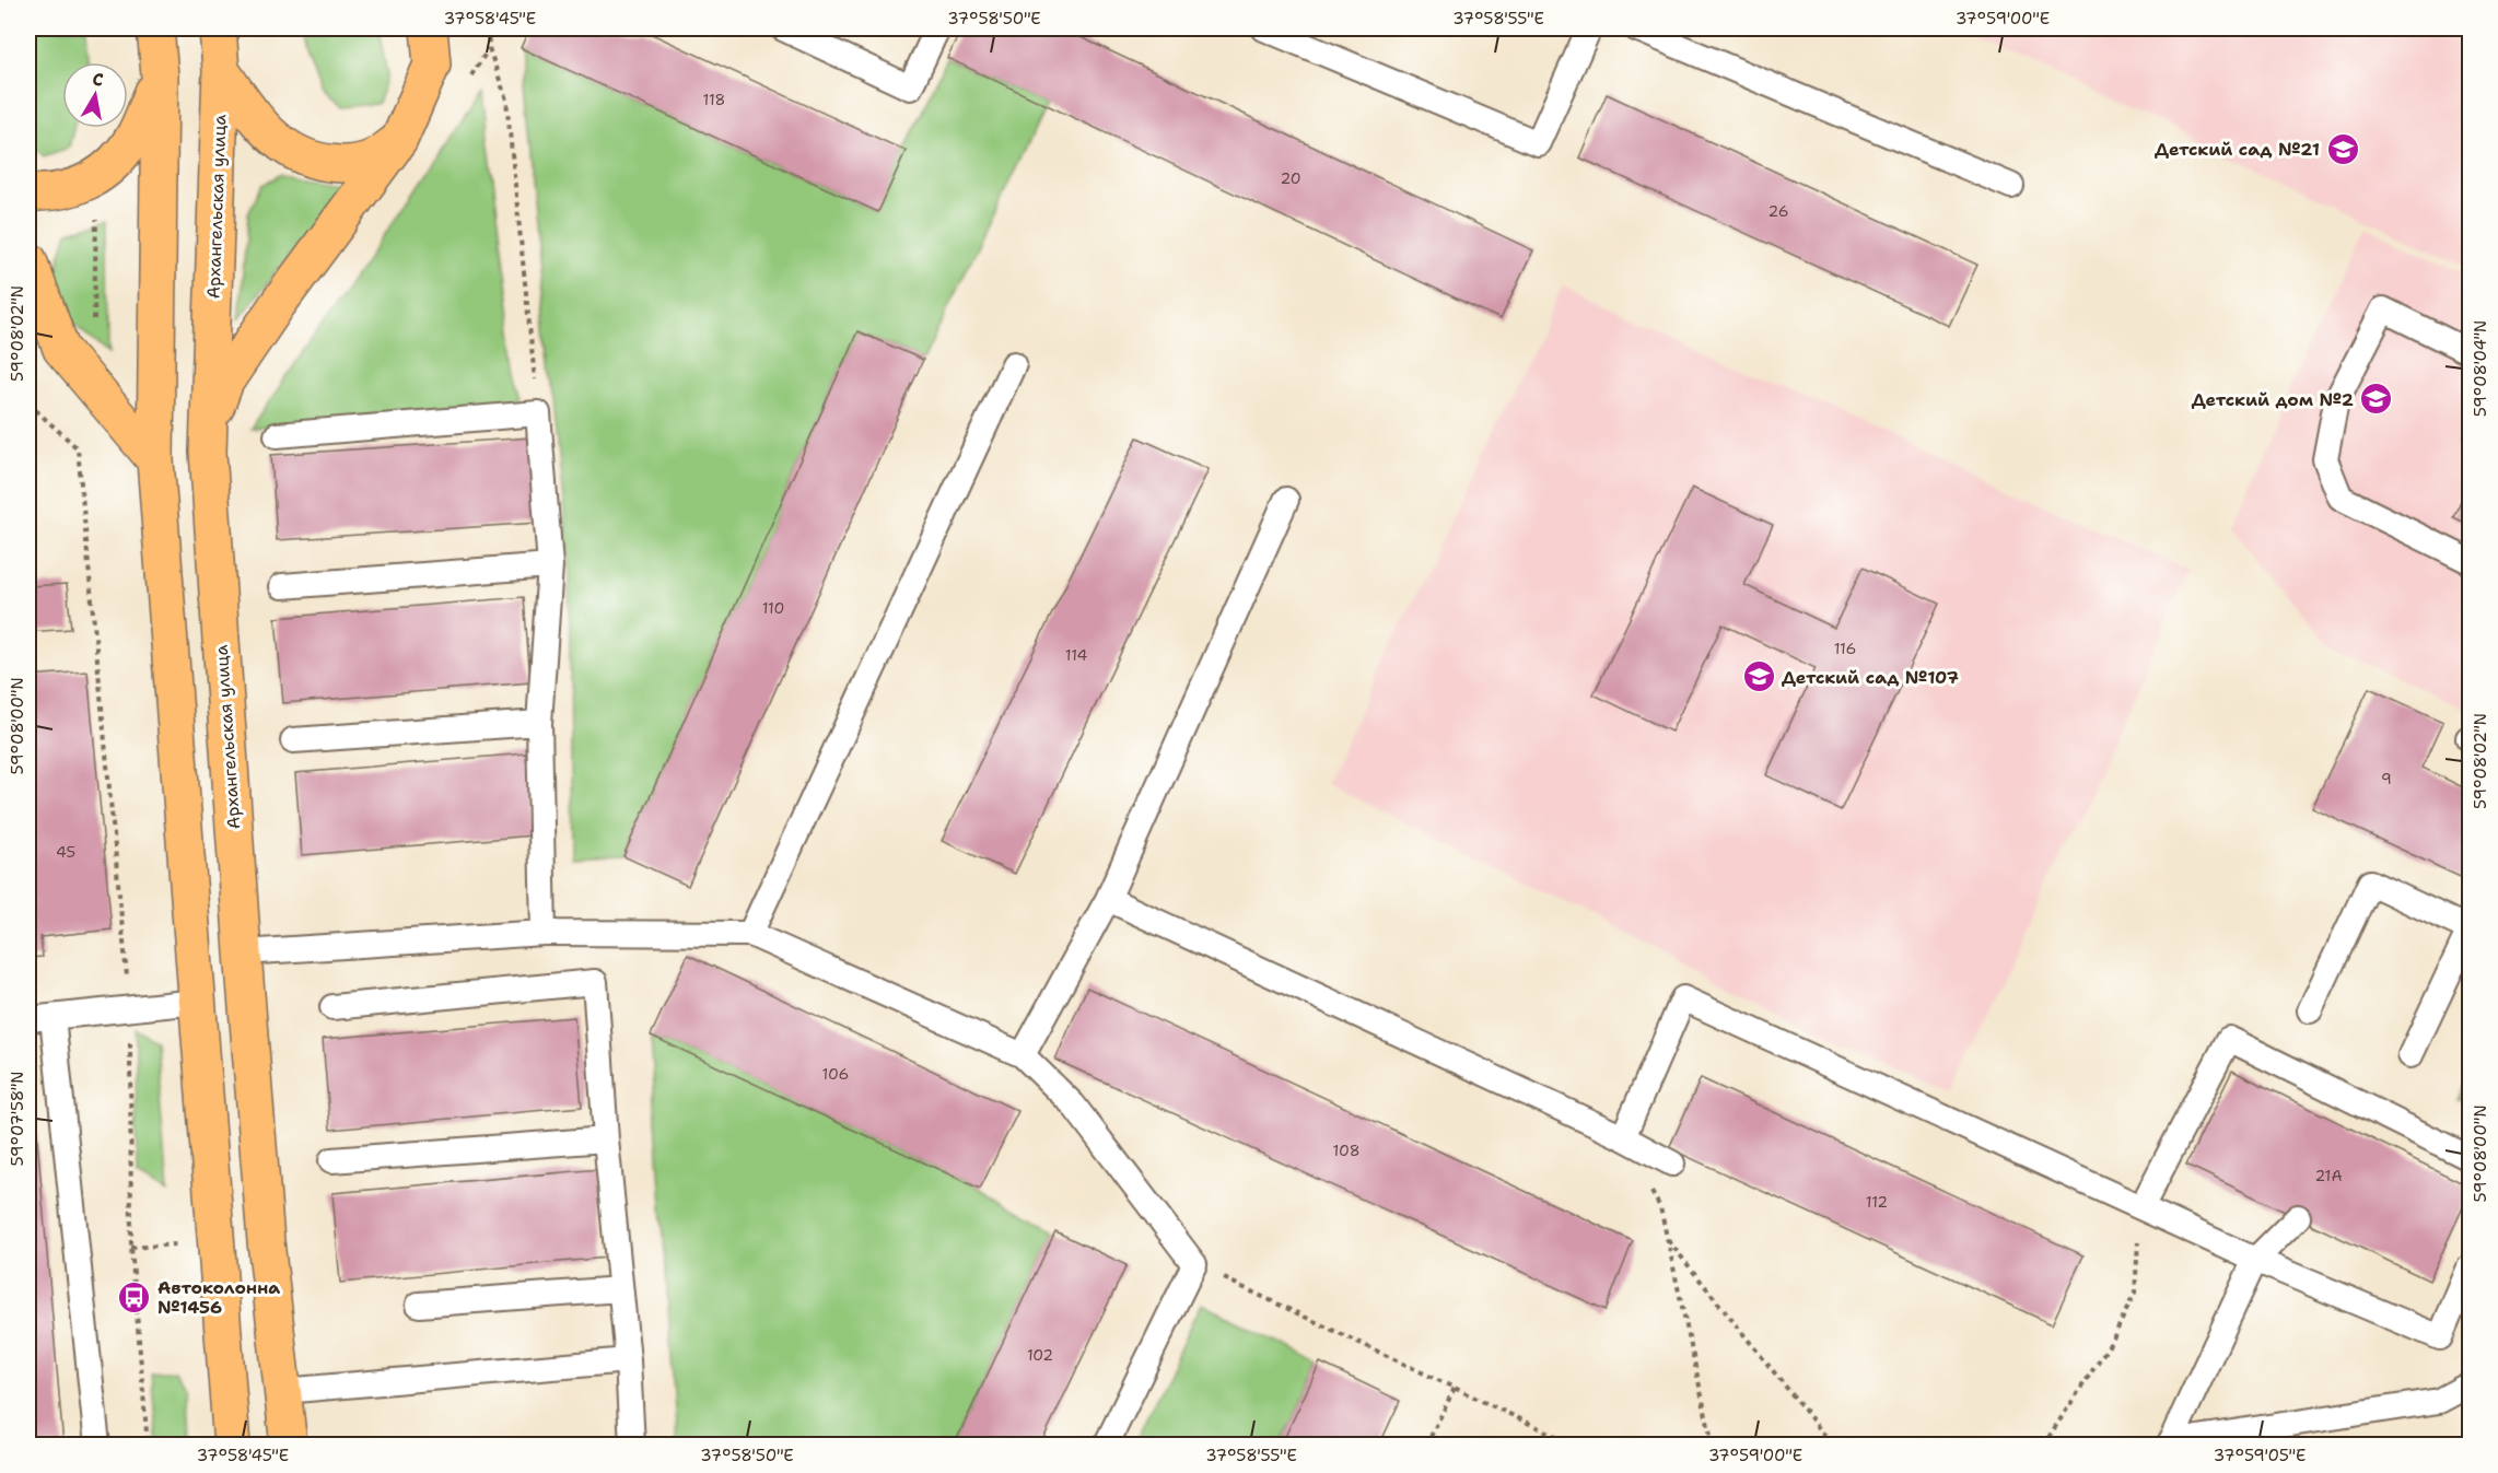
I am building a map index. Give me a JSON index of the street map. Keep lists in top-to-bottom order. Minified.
{"streets":{"main road":["Архангельская улица"]},"places":{"school or university":["Детский сад №21","Детский дом №2","Детский сад №107"],"bus stop":["Автоколонна №1456"]},"house_numbers":["118","20","26","110","116","114","9","45","106","108","21А","112","102"],"north":"top","coordinates":["37°58'45\"E","37°58'50\"E","37°58'55\"E","37°59'00\"E","59°08'02\"N","59°08'04\"N","59°08'00\"N","59°07'58\"N","37°59'05\"E"]}
